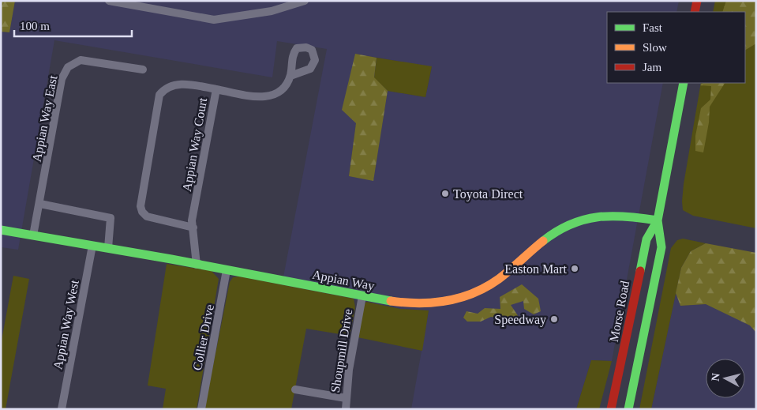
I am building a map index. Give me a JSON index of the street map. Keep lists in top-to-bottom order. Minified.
{"streets":{"street":["Appian Way East","Appian Way Court","Appian Way","Morse Road","Appian Way West","Collier Drive","Shoupmill Drive"]},"crossings":[["Appian Way East","Appian Way"],["Appian Way Court","Appian Way"],["Appian Way","Morse Road"],["Appian Way","Appian Way West"],["Appian Way","Collier Drive"],["Appian Way","Shoupmill Drive"]],"places":["Toyota Direct","Easton Mart","Speedway"],"legend":["Fast","Slow","Jam"],"scale_bar":"100 m","north":"left"}
